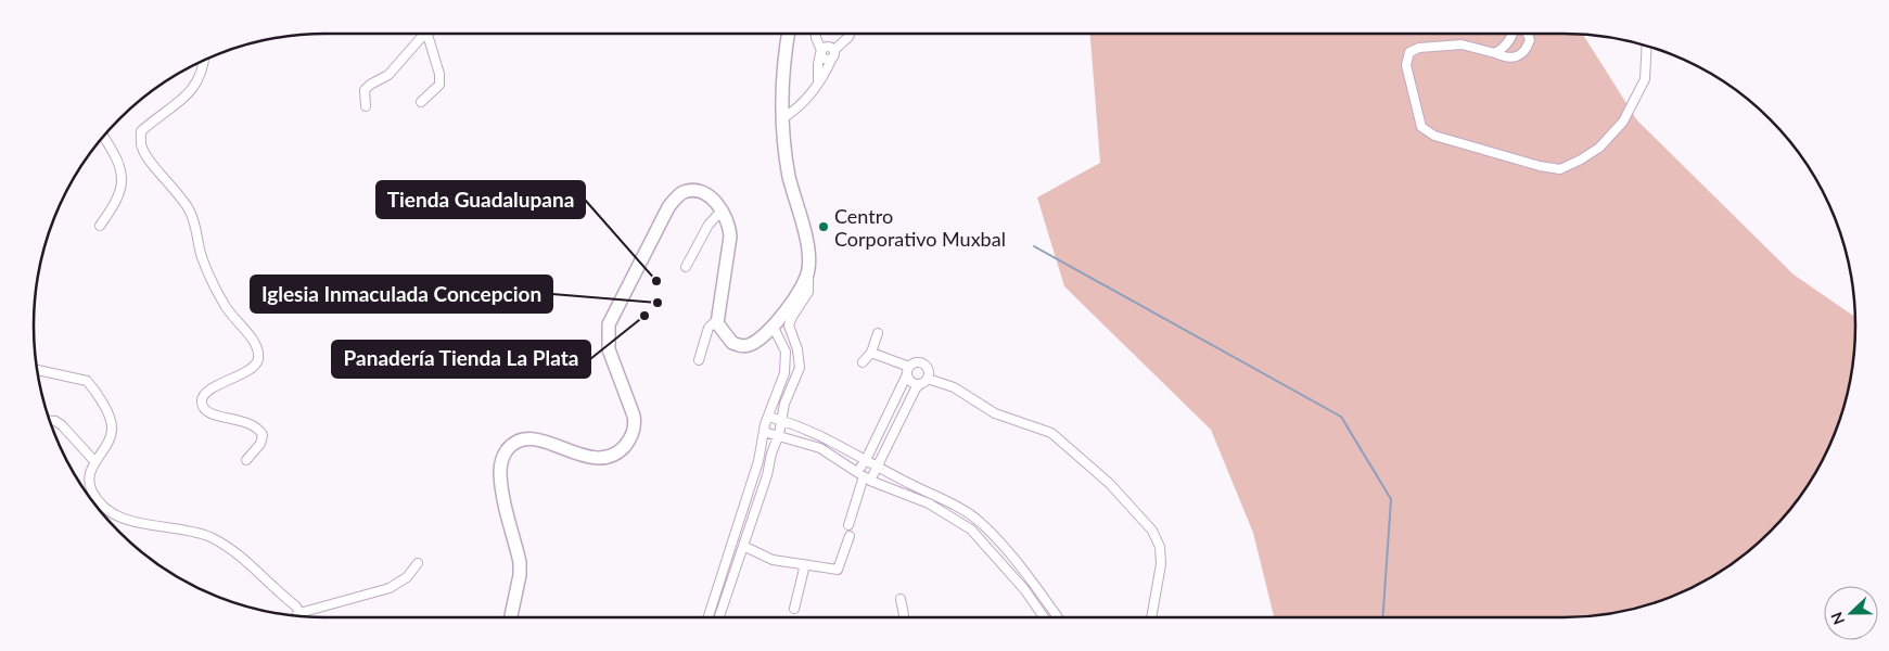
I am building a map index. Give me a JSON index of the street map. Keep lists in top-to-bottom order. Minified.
{"places":["Centro Corporativo Muxbal","Tienda Guadalupana","Iglesia Inmaculada Concepcion","Panadería Tienda La Plata"],"north":"left"}
